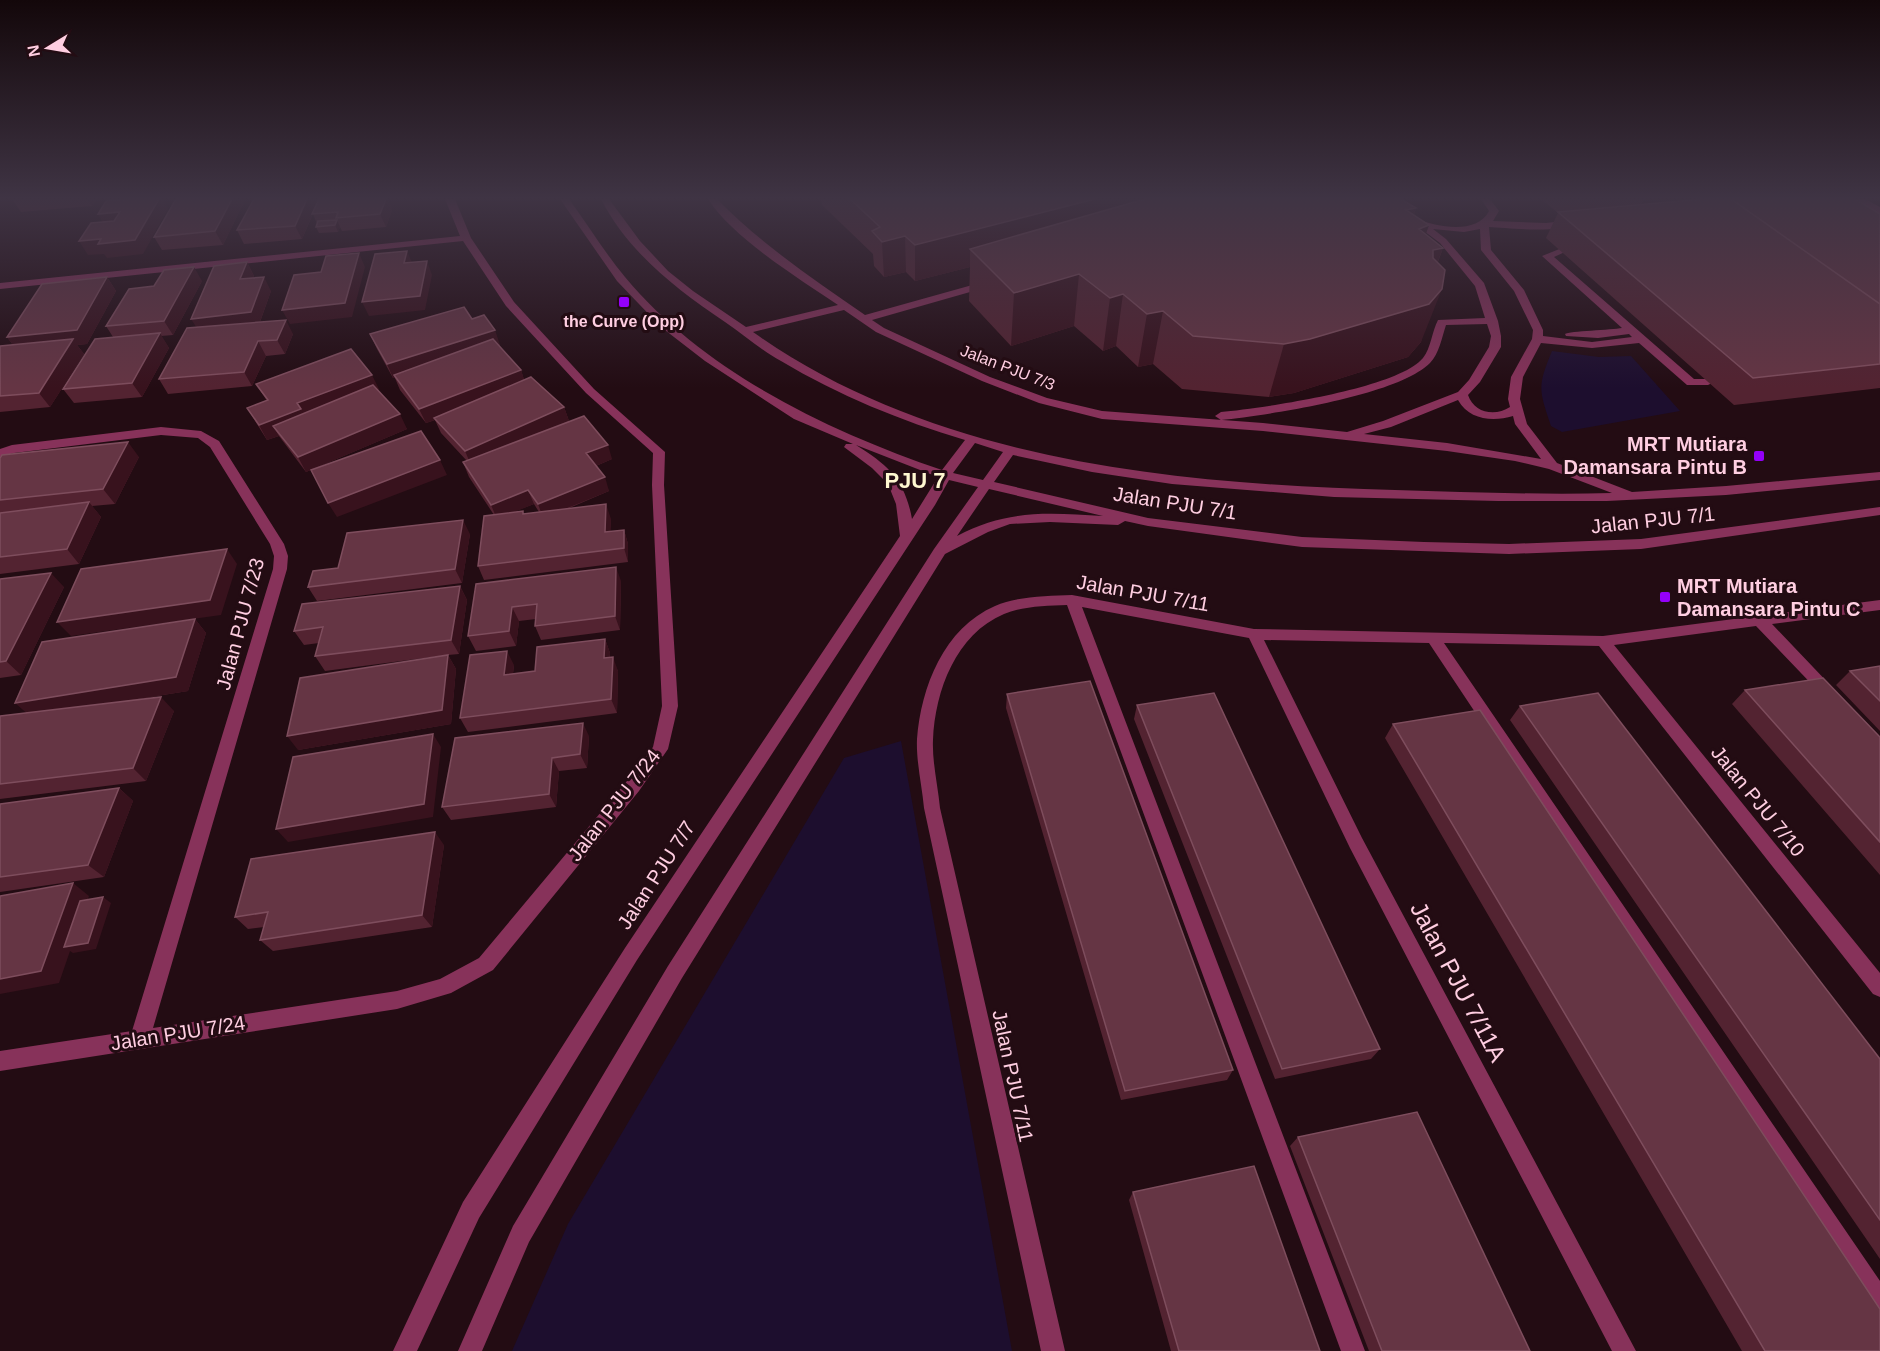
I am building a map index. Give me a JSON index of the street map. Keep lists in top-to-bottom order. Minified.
{"streets":{"street":["Jalan PJU 7/3","Jalan PJU 7/1","Jalan PJU 7/11","Jalan PJU 7/23","Jalan PJU 7/10","Jalan PJU 7/24","Jalan PJU 7/7","Jalan PJU 7/11A"]},"crossings":[["Jalan PJU 7/3","Jalan PJU 7/1"],["Jalan PJU 7/1","Jalan PJU 7/7"],["Jalan PJU 7/11","Jalan PJU 7/10"],["Jalan PJU 7/11","Jalan PJU 7/11A"],["Jalan PJU 7/23","Jalan PJU 7/24"]],"districts":["PJU 7"],"places":{"transit":["the Curve (Opp)","MRT Mutiara Damansara Pintu B","MRT Mutiara Damansara Pintu C"]},"north":"left"}
